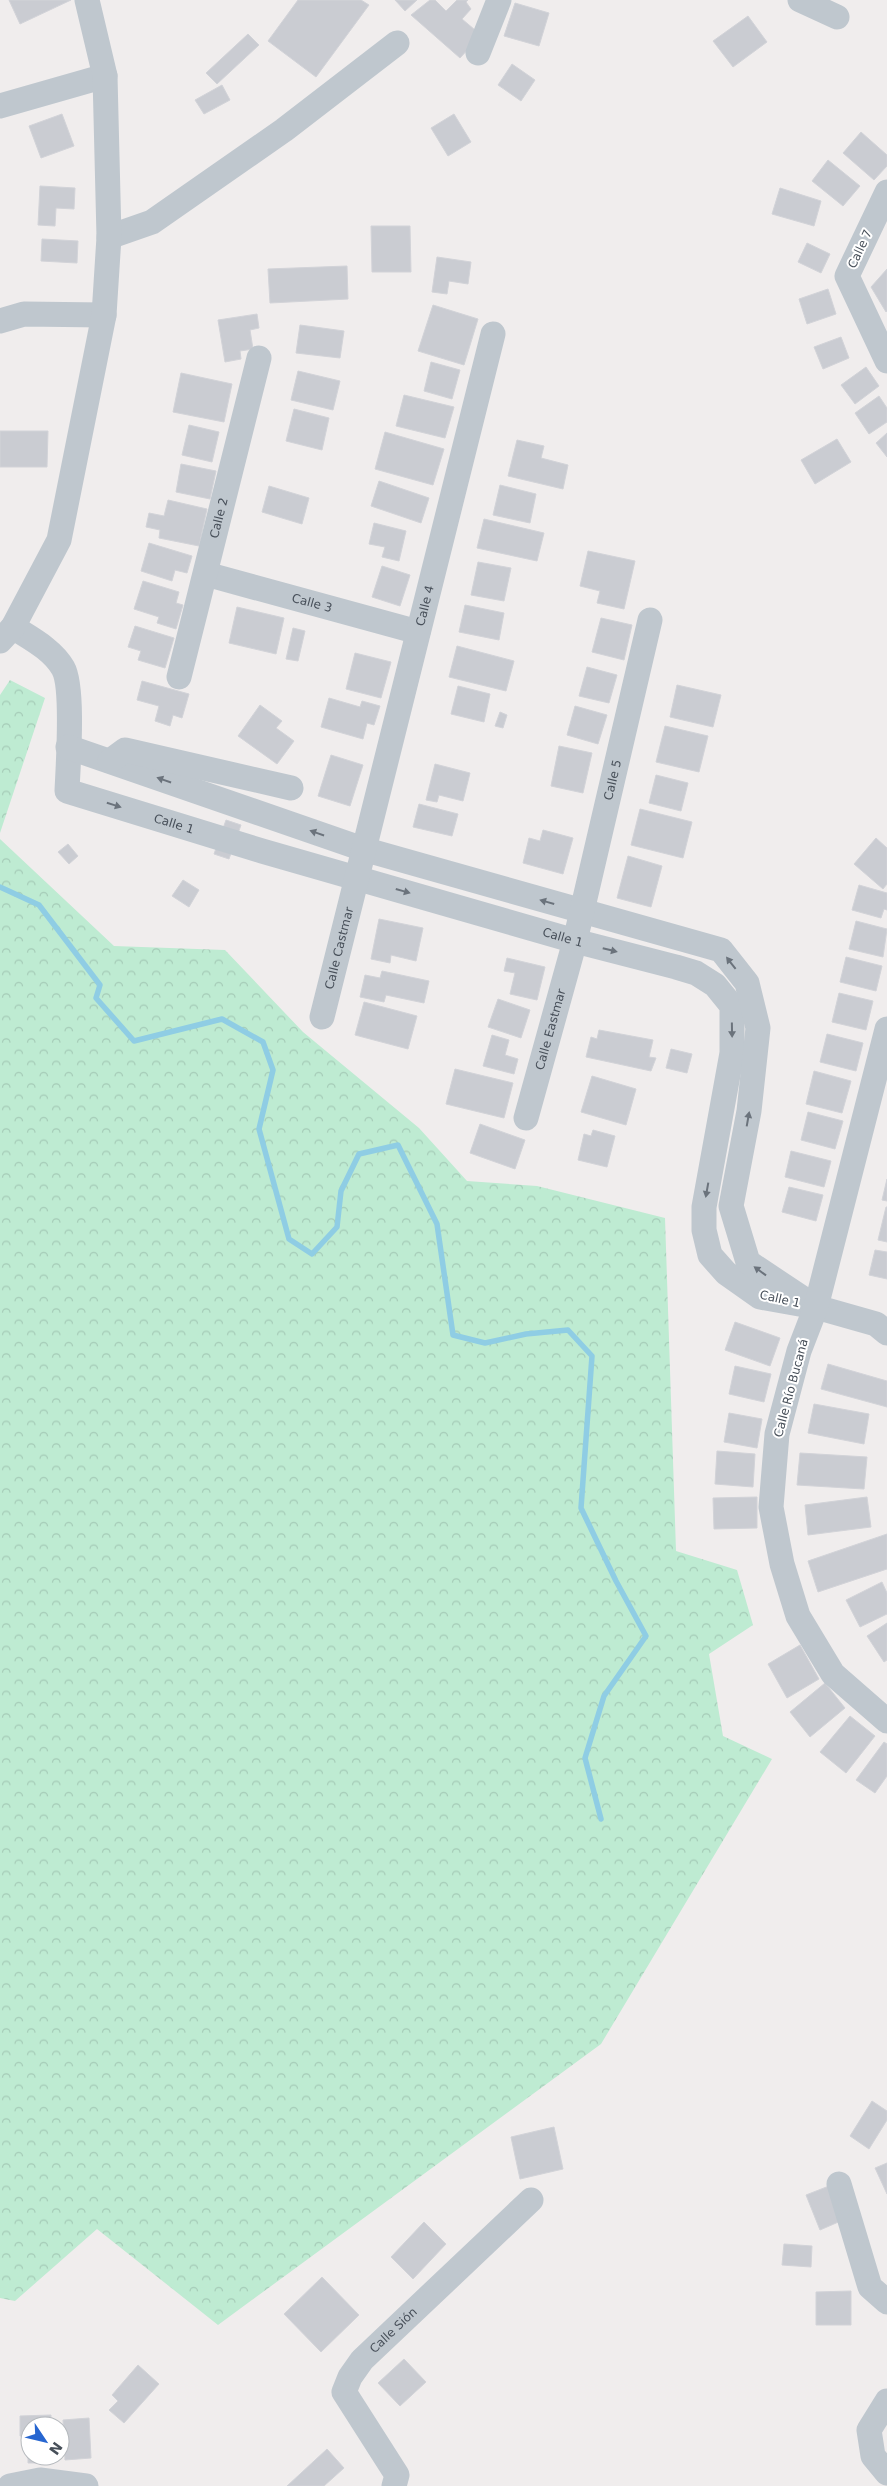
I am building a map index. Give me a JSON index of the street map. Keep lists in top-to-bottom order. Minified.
{"streets":{"street":["Calle 7","Calle 2","Calle 3","Calle 4","Calle 5","Calle 1","Calle Castmar","Calle Eastmar","Calle Río Bucaná","Calle Sión"]},"crossings":[["Calle 2","Calle 3"],["Calle 3","Calle 4"],["Calle 4","Calle 1"],["Calle 4","Calle Castmar"],["Calle 5","Calle 1"],["Calle 5","Calle Eastmar"],["Calle 1","Calle Castmar"],["Calle 1","Calle Eastmar"],["Calle 1","Calle Río Bucaná"]],"north":"bottom right"}
